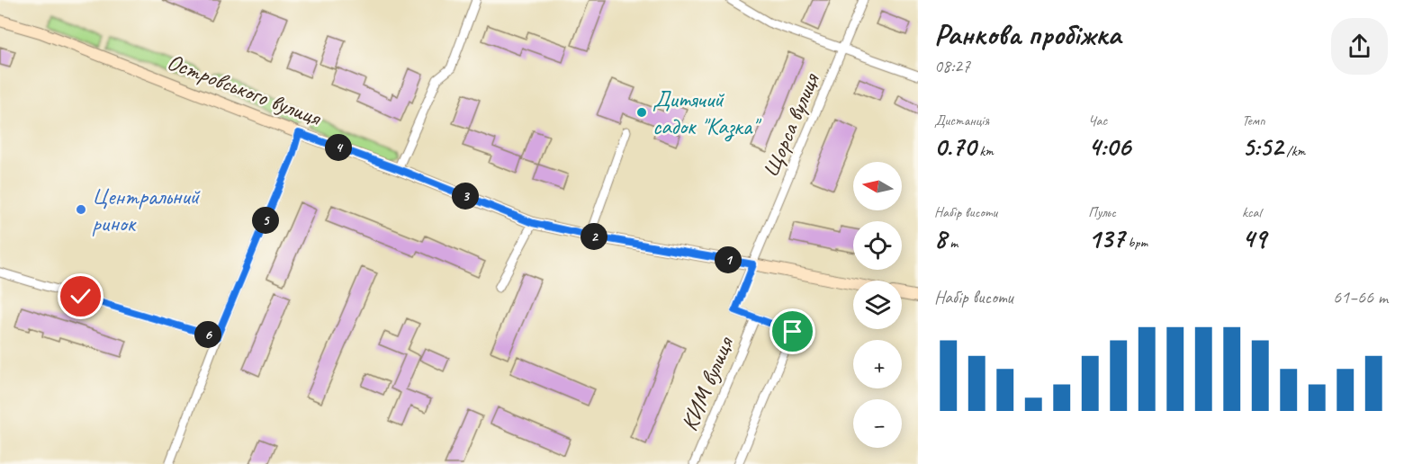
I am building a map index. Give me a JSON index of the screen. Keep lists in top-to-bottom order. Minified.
{"streets":{"main road":["Островського вулиця"],"street":["Щорса вулиця","КИМ вулиця"]},"crossings":[["Островського вулиця","Щорса вулиця"],["Щорса вулиця","КИМ вулиця"]],"places":["Дитячий садок \"Казка\"","Центральний ринок"],"north":"left","page":{"heading":["Ранкова пробіжка","08:27"],"stats":[["Дистанція","0.70 km"],["Час","4:06"],["Темп","5:52 /km"],["Набір висоти","8 m"],["Пульс","137 bpm"],["kcal","49"]],"pins":["4","3","5","2","1","6"],"map_buttons":["+","−"],"chart":["Набір висоти","61–66 m"]}}
